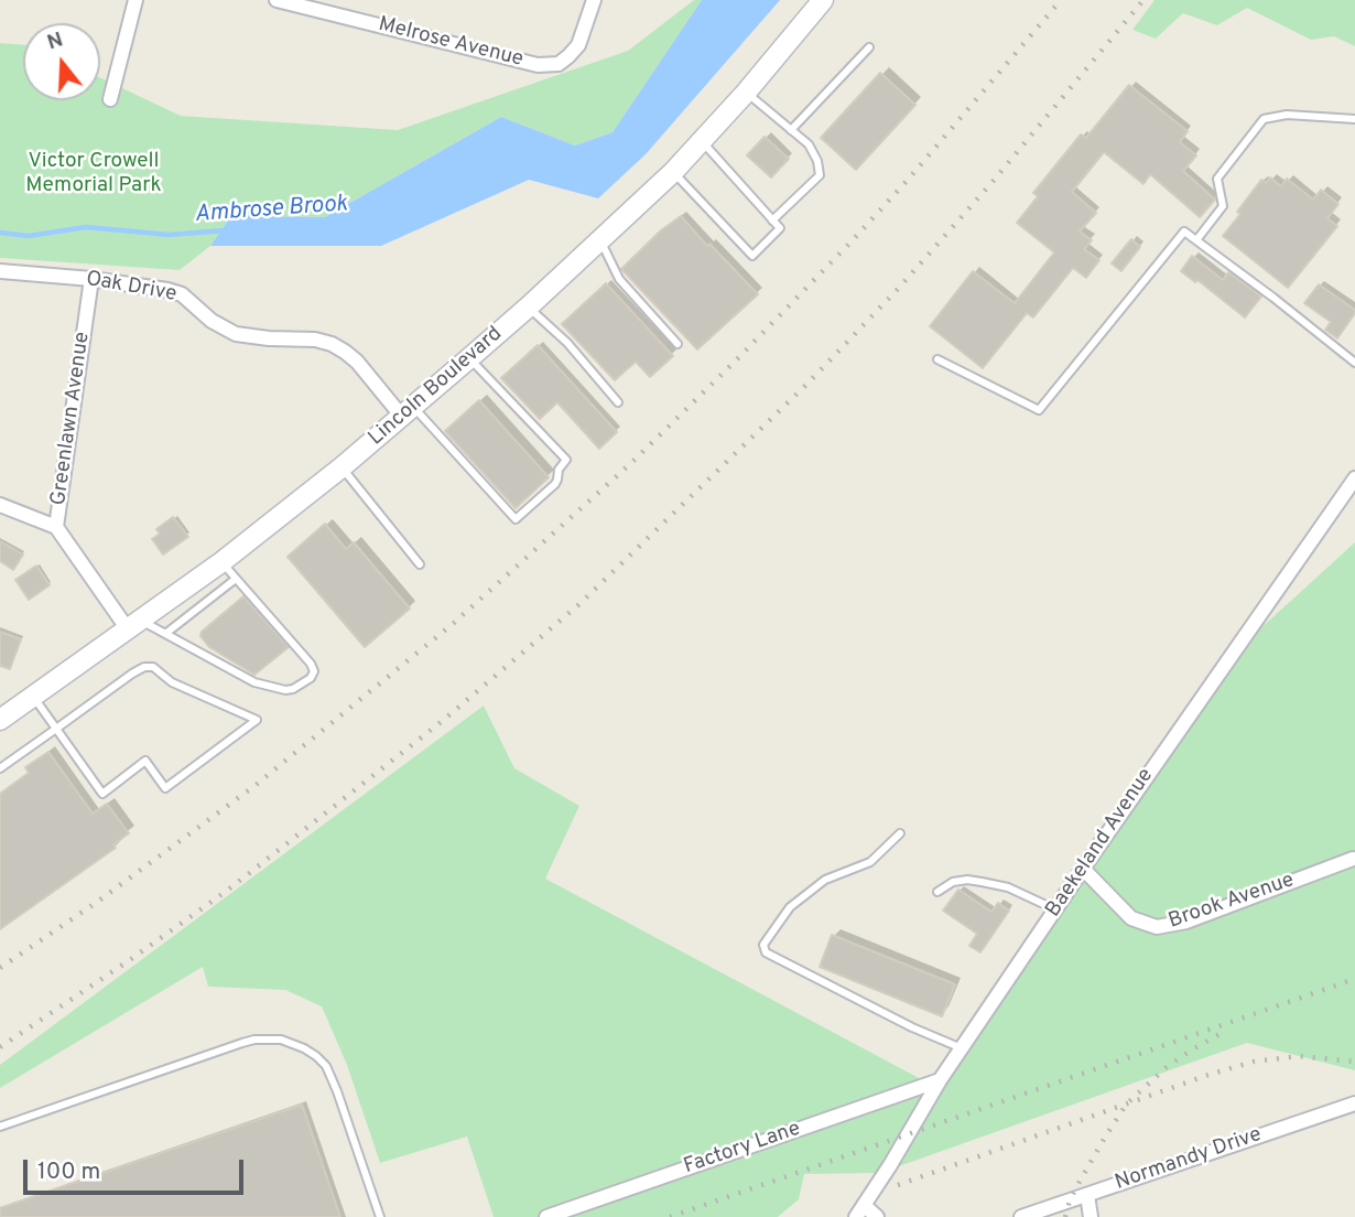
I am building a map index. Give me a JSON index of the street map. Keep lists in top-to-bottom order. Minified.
{"streets":{"main road":["Lincoln Boulevard"],"street":["Melrose Avenue","Oak Drive","Greenlawn Avenue","Baekeland Avenue","Brook Avenue","Factory Lane","Normandy Drive"]},"crossings":[["Oak Drive","Lincoln Boulevard"],["Oak Drive","Greenlawn Avenue"],["Lincoln Boulevard","Greenlawn Avenue"],["Baekeland Avenue","Brook Avenue"],["Baekeland Avenue","Factory Lane"]],"water":["Ambrose Brook"],"parks":["Victor Crowell Memorial Park"],"scale_bar":"100 m","north":"top"}
